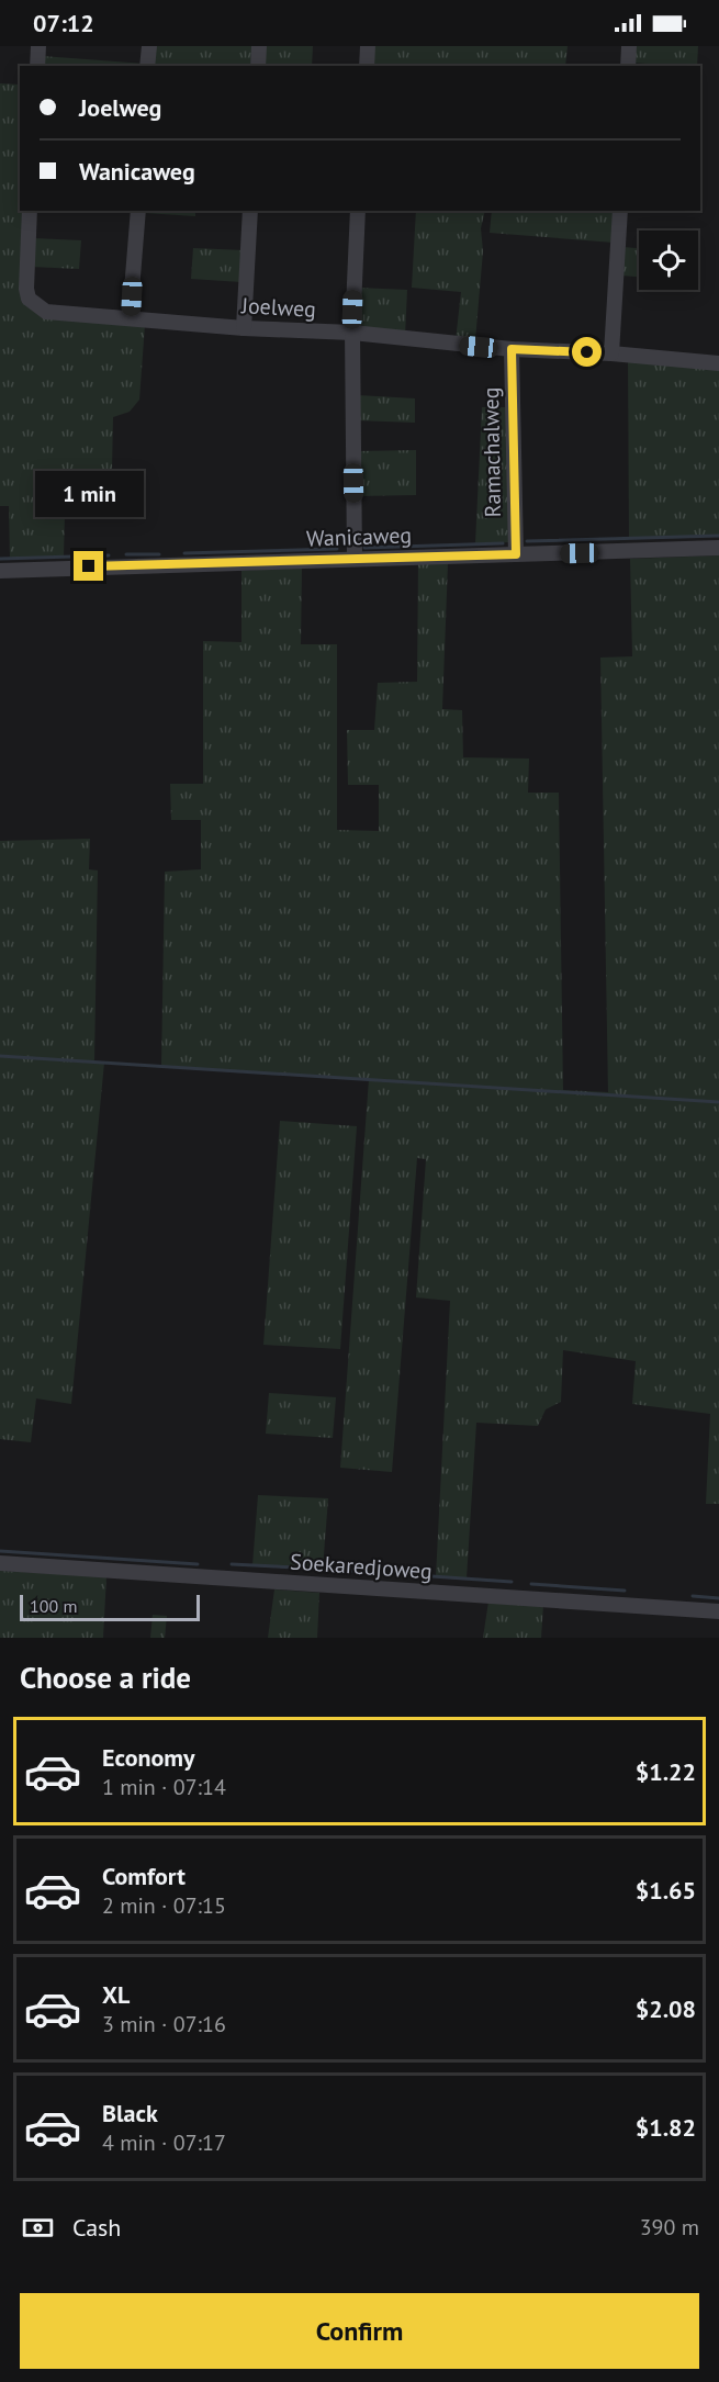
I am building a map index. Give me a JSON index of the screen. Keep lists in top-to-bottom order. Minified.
{"streets":{"street":["Joelweg","Ramachalweg","Wanicaweg","Soekaredjoweg"]},"crossings":[["Joelweg","Ramachalweg"],["Ramachalweg","Wanicaweg"]],"scale_bar":"100 m","page":{"status":"07:12","banner":["Joelweg","Wanicaweg"],"bubble":"1 min","scale":"100 m","heading":"Choose a ride","list":[{"name":"Economy","note":"1 min · 07:14","value":"$1.22"},{"name":"Comfort","note":"2 min · 07:15","value":"$1.65"},{"name":"XL","note":"3 min · 07:16","value":"$2.08"},{"name":"Black","note":"4 min · 07:17","value":"$1.82"}],"pay":["Cash","390 m"],"buttons":"Confirm"}}
